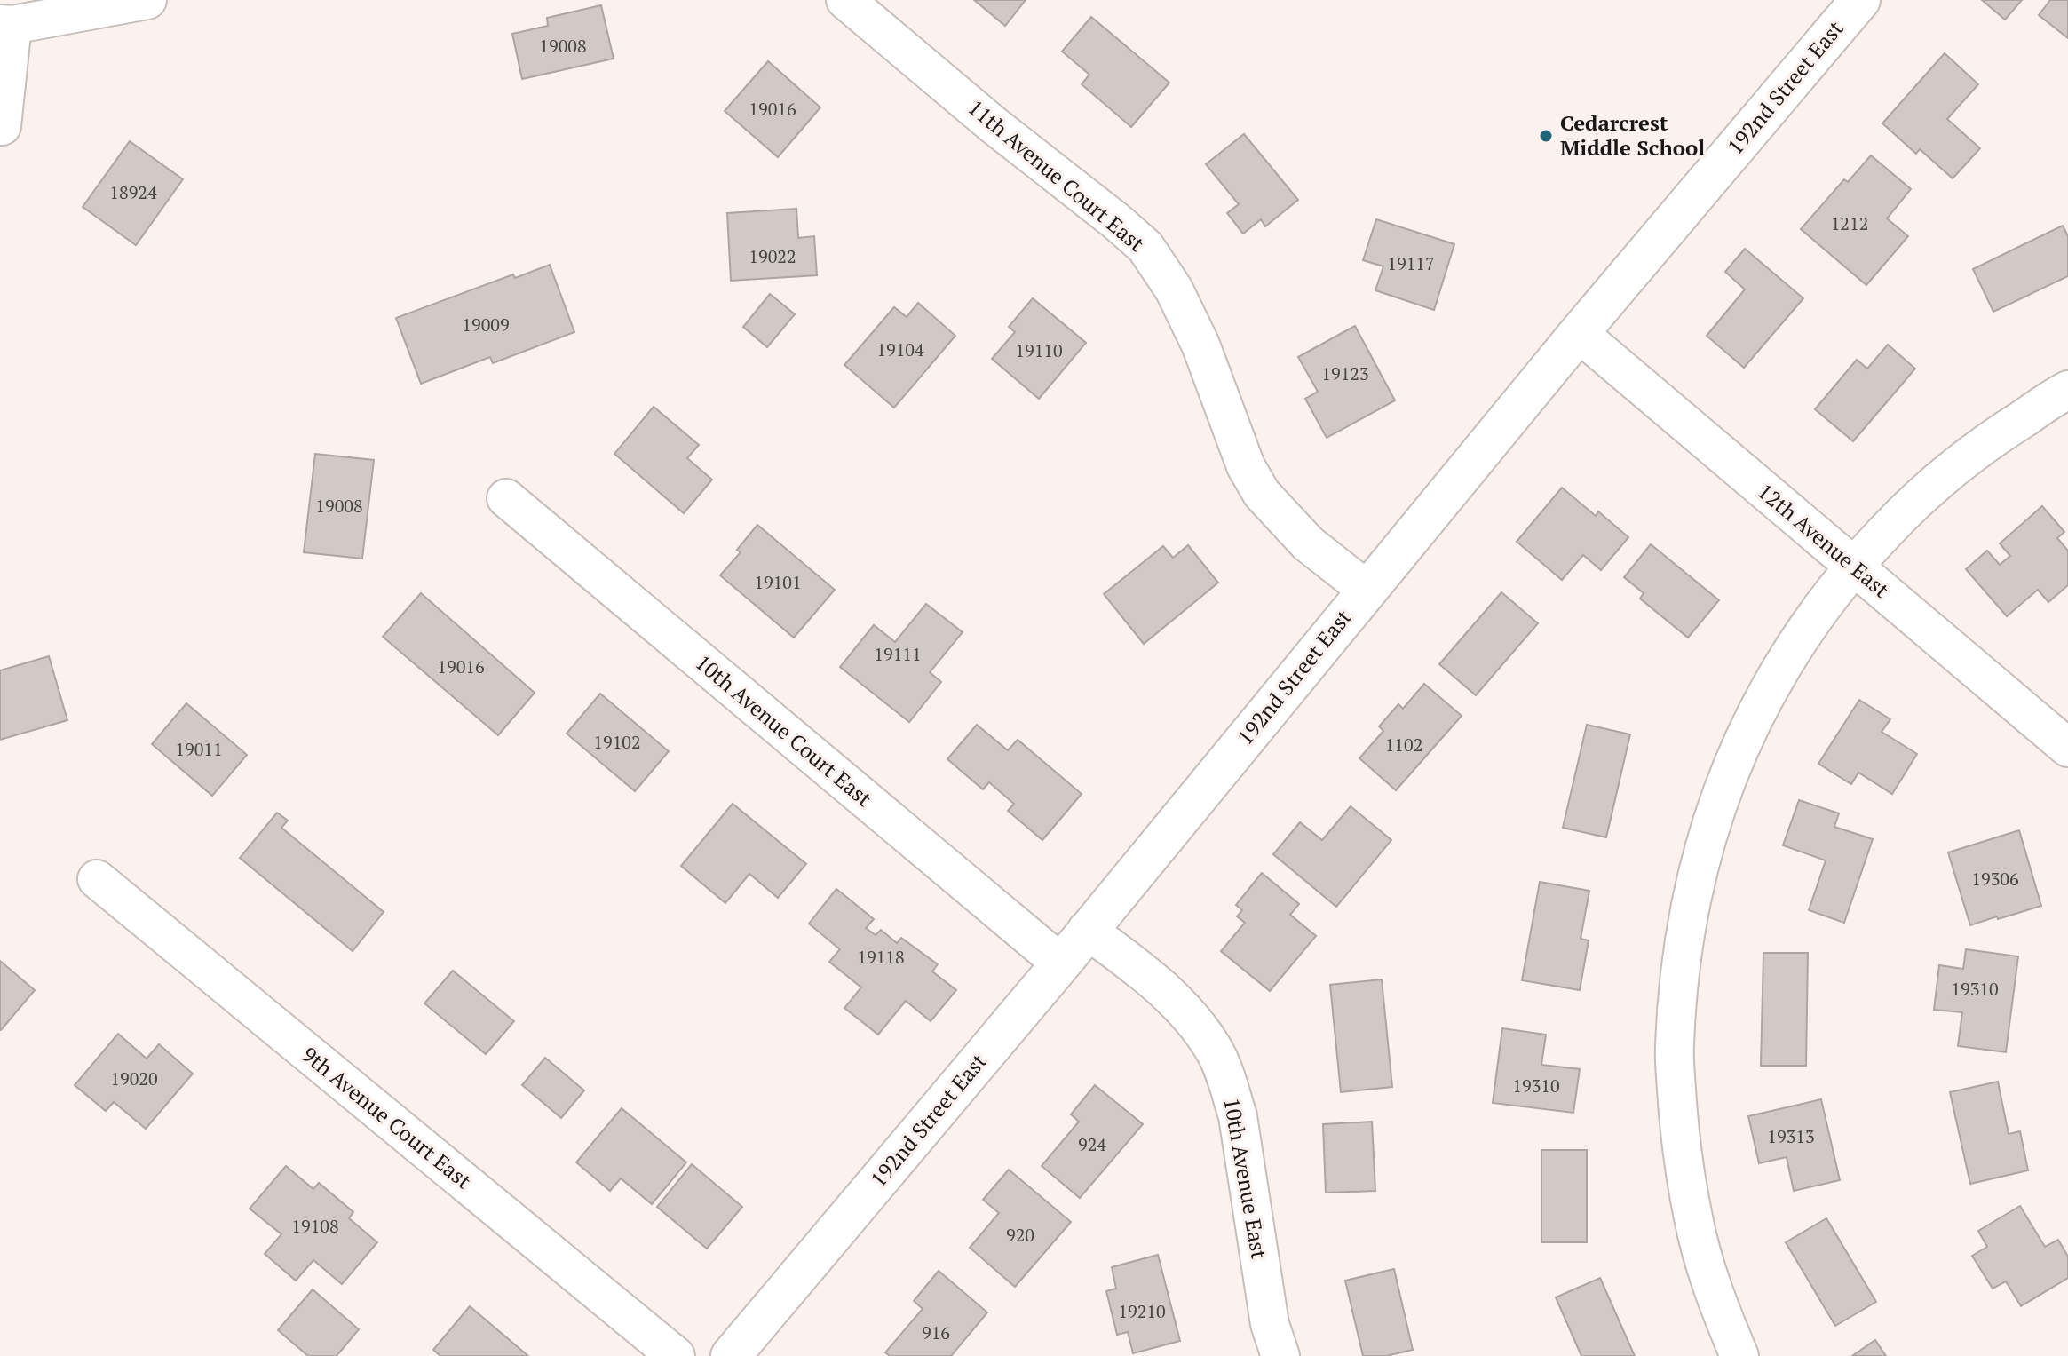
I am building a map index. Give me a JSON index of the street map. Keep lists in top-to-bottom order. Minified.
{"streets":{"street":["192nd Street East","11th Avenue Court East","12th Avenue East","10th Avenue Court East","9th Avenue Court East","10th Avenue East"]},"crossings":[["192nd Street East","11th Avenue Court East"],["192nd Street East","12th Avenue East"],["192nd Street East","10th Avenue Court East"],["192nd Street East","10th Avenue East"]],"places":["Cedarcrest Middle School"],"house_numbers":["19008","19016","18924","1212","19022","19117","19009","19104","19110","19123","19008","19101","19111","19016","19102","1102","19011","19306","19118","19310","19020","19310","19313","924","19108","920","19210","916"]}
